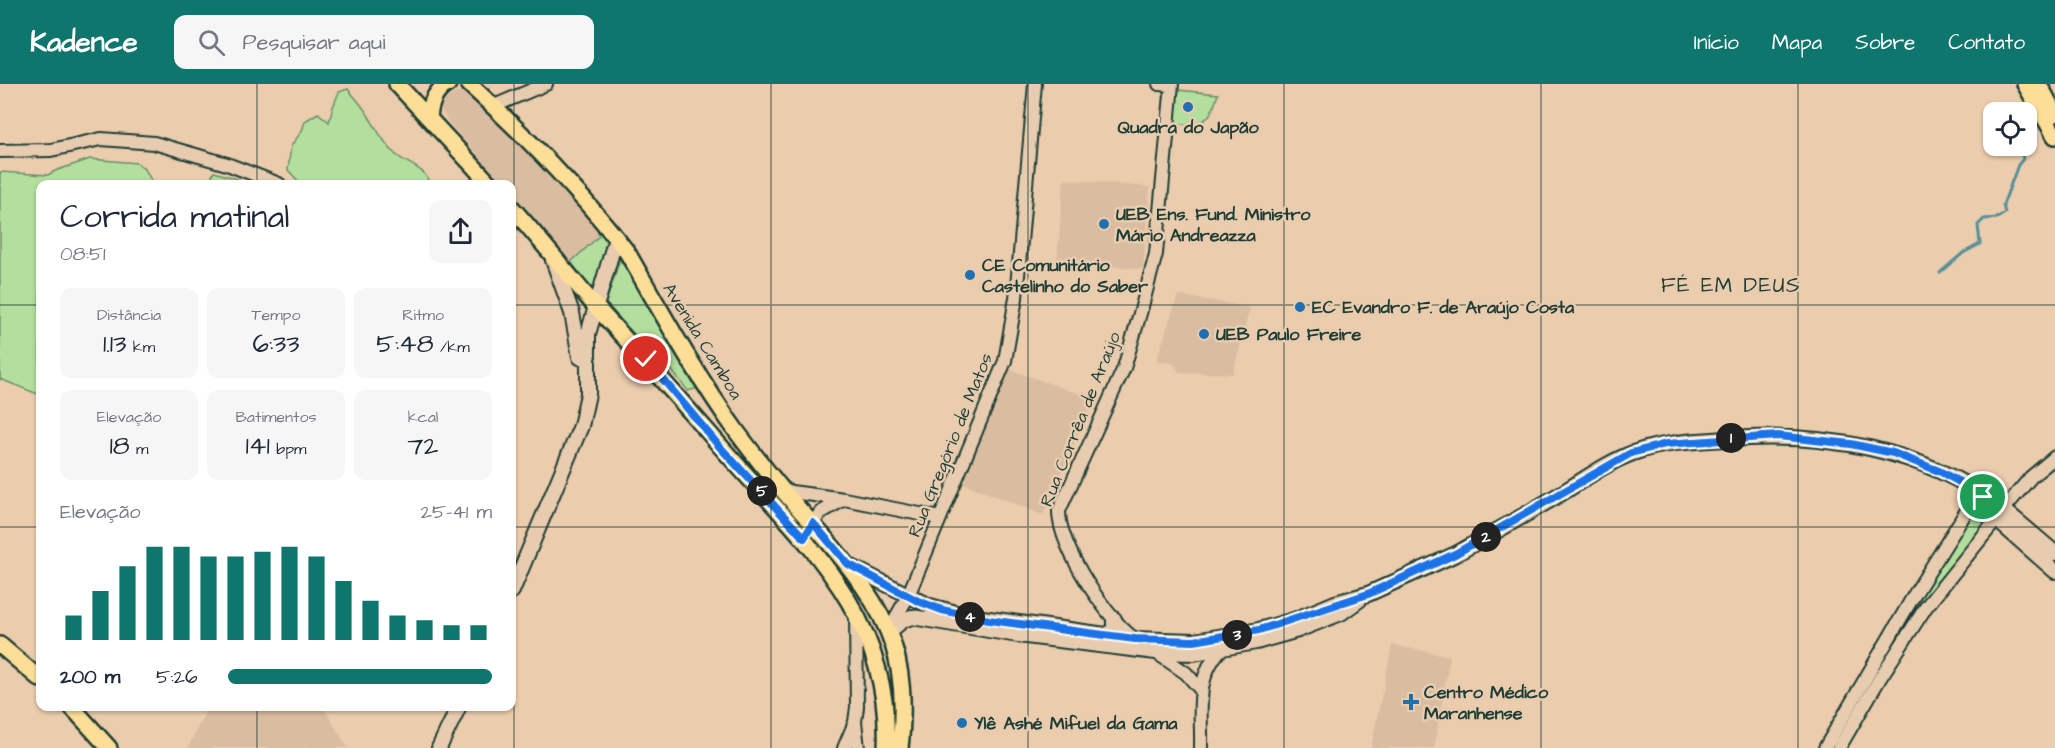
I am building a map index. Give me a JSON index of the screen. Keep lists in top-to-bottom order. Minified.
{"streets":{"main road":["Avenida Camboa"],"street":["Rua Corrêa de Araújo","Rua Gregório de Matos"]},"crossings":[["Avenida Camboa","Rua Gregório de Matos"]],"districts":["FÉ EM DEUS"],"places":{"other":["Quadra do Japão","UEB Ens. Fund. Ministro Mário Andreazza","CE Comunitário Castelinho do Saber","EC Evandro F. de Araújo Costa","UEB Paulo Freire","Ylê Ashé Mifuel da Gama"],"health":["Centro Médico Maranhense"]},"page":{"header":"Kadence","search":"Pesquisar aqui","nav":["Início","Mapa","Sobre","Contato"],"heading":["Corrida matinal","08:51"],"stats":[["Distância","1.13 km"],["Tempo","6:33"],["Ritmo","5:48 /km"],["Elevação","18 m"],["Batimentos","141 bpm"],["kcal","72"]],"pins":["1","5","2","4","3"],"chart":["Elevação","25–41 m"],"list":[{"name":"200 m","note":"5:26"}]}}
